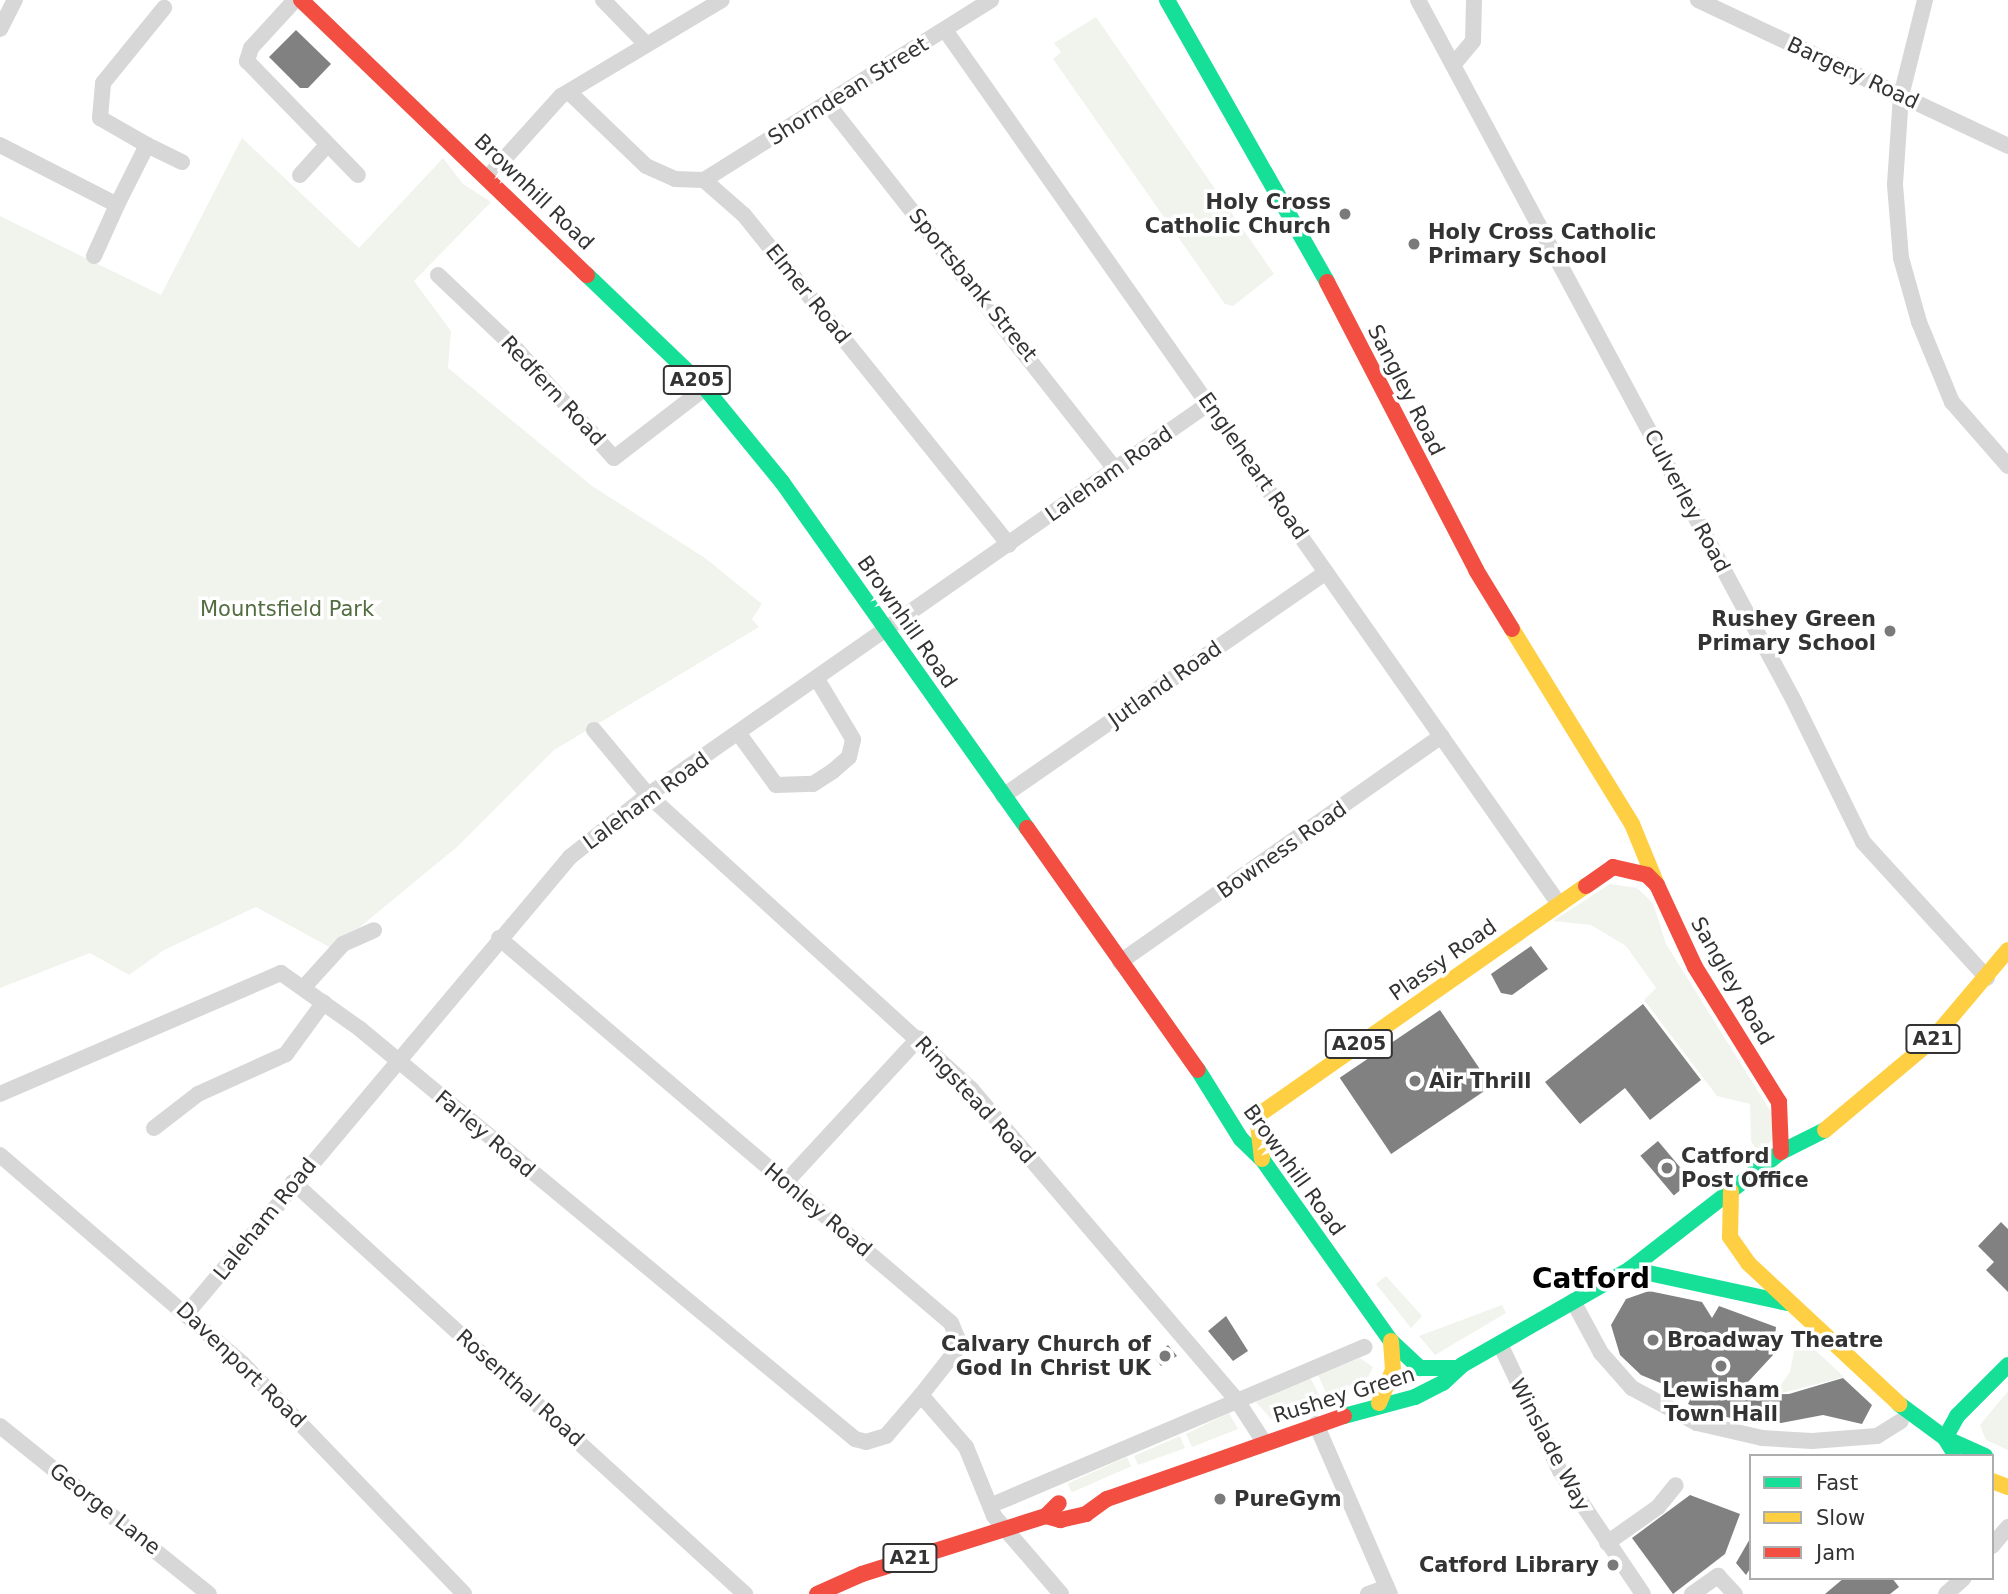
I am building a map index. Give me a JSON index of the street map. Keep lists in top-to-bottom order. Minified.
{"streets":{"main road":["Brownhill Road","A205","Sangley Road","Plassy Road","A21","Rushey Green"],"street":["Bargery Road","Shorndean Street","Sportsbank Street","Elmer Road","Redfern Road","Engleheart Road","Laleham Road","Culverley Road","Jutland Road","Bowness Road","Ringstead Road","Farley Road","Honley Road","Davenport Road","Rosenthal Road","Winslade Way","George Lane"]},"crossings":[["Shorndean Street","Sportsbank Street"],["Shorndean Street","Elmer Road"],["Shorndean Street","Engleheart Road"],["Brownhill Road","A205"],["Brownhill Road","Redfern Road"],["Brownhill Road","Laleham Road"],["Brownhill Road","Jutland Road"],["Brownhill Road","Bowness Road"],["Brownhill Road","Rushey Green"],["Sportsbank Street","Laleham Road"],["Elmer Road","Laleham Road"],["A205","Plassy Road"],["Sangley Road","Plassy Road"],["Engleheart Road","Laleham Road"],["Engleheart Road","Jutland Road"],["Engleheart Road","Bowness Road"],["Engleheart Road","Plassy Road"],["Laleham Road","Ringstead Road"],["Laleham Road","Farley Road"],["Laleham Road","Honley Road"],["Laleham Road","Davenport Road"],["Laleham Road","Rosenthal Road"],["Culverley Road","A21"],["A21","Rushey Green"],["Ringstead Road","Rushey Green"],["Farley Road","Honley Road"],["Rushey Green","Winslade Way"]],"districts":["Catford"],"parks":["Mountsfield Park"],"places":["Holy Cross Catholic Church","Holy Cross Catholic Primary School","Rushey Green Primary School","Air Thrill","Catford Post Office","Broadway Theatre","Calvary Church of God In Christ UK","Lewisham Town Hall","PureGym","Catford Library"],"legend":["Fast","Slow","Jam"]}
